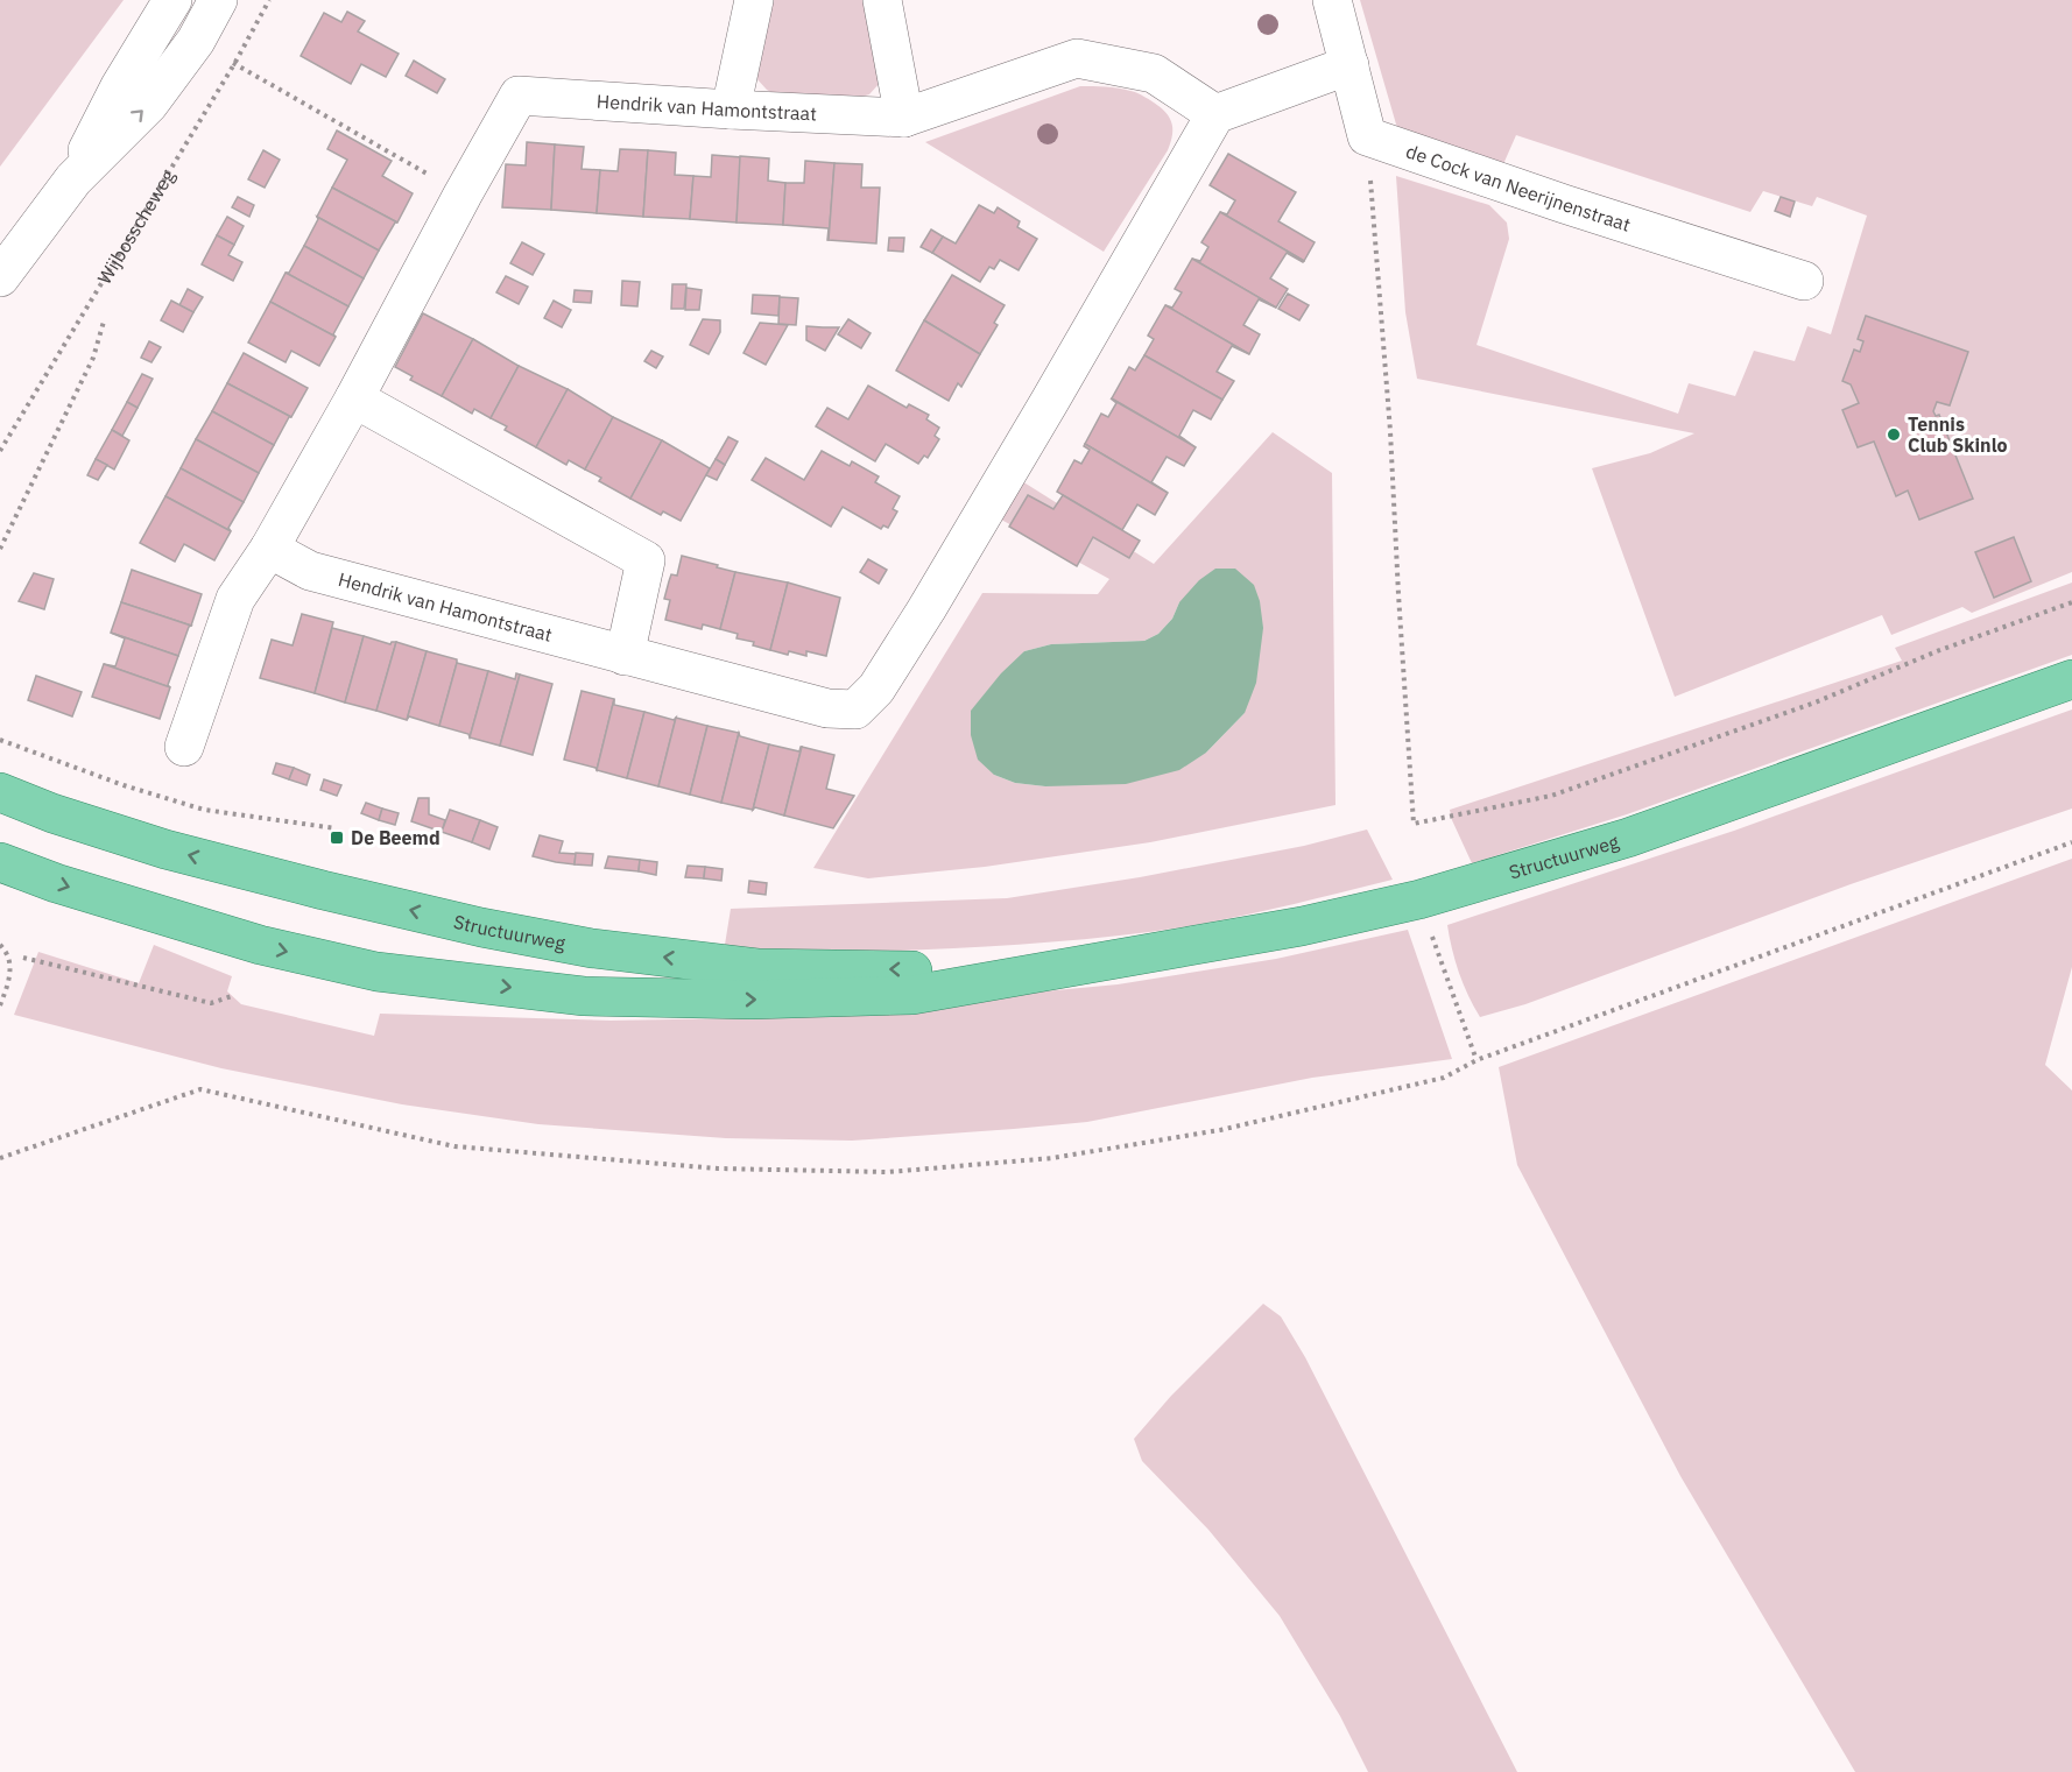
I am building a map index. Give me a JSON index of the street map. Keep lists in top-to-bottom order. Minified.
{"streets":{"main road":["Structuurweg"],"street":["Hendrik van Hamontstraat","de Cock van Neerijnenstraat"],"path":["Wijbosscheweg"]},"places":{"other":["Tennis Club Skinlo"],"transit":["De Beemd"]}}
